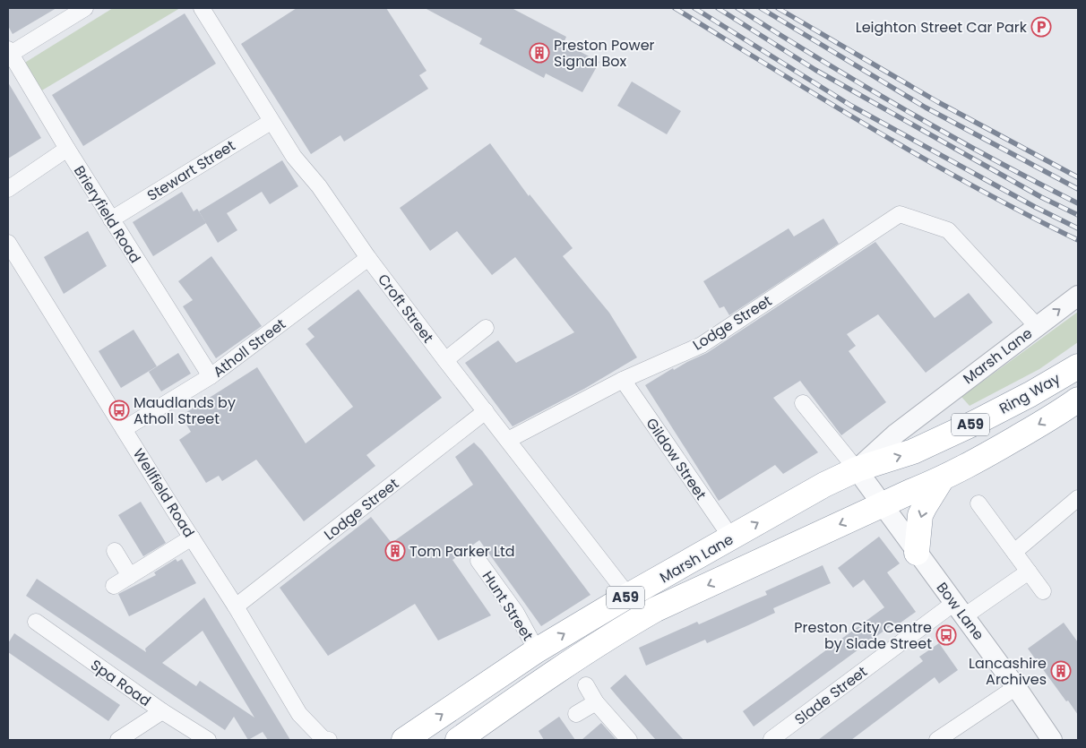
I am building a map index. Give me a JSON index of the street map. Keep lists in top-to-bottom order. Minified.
{"streets":{"highway":["Marsh Lane","Ring Way","A59"],"street":["Stewart Street","Brieryfield Road","Croft Street","Lodge Street","Atholl Street","Gildow Street","Wellfield Road","Hunt Street","Bow Lane","Spa Road","Slade Street"]},"crossings":[["Stewart Street","Brieryfield Road"],["Stewart Street","Croft Street"],["Brieryfield Road","Atholl Street"],["Croft Street","Lodge Street"],["Croft Street","Atholl Street"],["Croft Street","Marsh Lane"],["Lodge Street","Marsh Lane"],["Lodge Street","Gildow Street"],["Lodge Street","Wellfield Road"],["Atholl Street","Wellfield Road"],["Marsh Lane","Ring Way"],["Marsh Lane","A59"],["Marsh Lane","Gildow Street"],["Marsh Lane","Hunt Street"],["Marsh Lane","Bow Lane"],["Ring Way","Bow Lane"],["Bow Lane","Slade Street"]],"places":{"parking":["Leighton Street Car Park"],"building":["Preston Power Signal Box","Tom Parker Ltd","Lancashire Archives"],"bus stop":["Maudlands by Atholl Street","Preston City Centre by Slade Street"]}}
